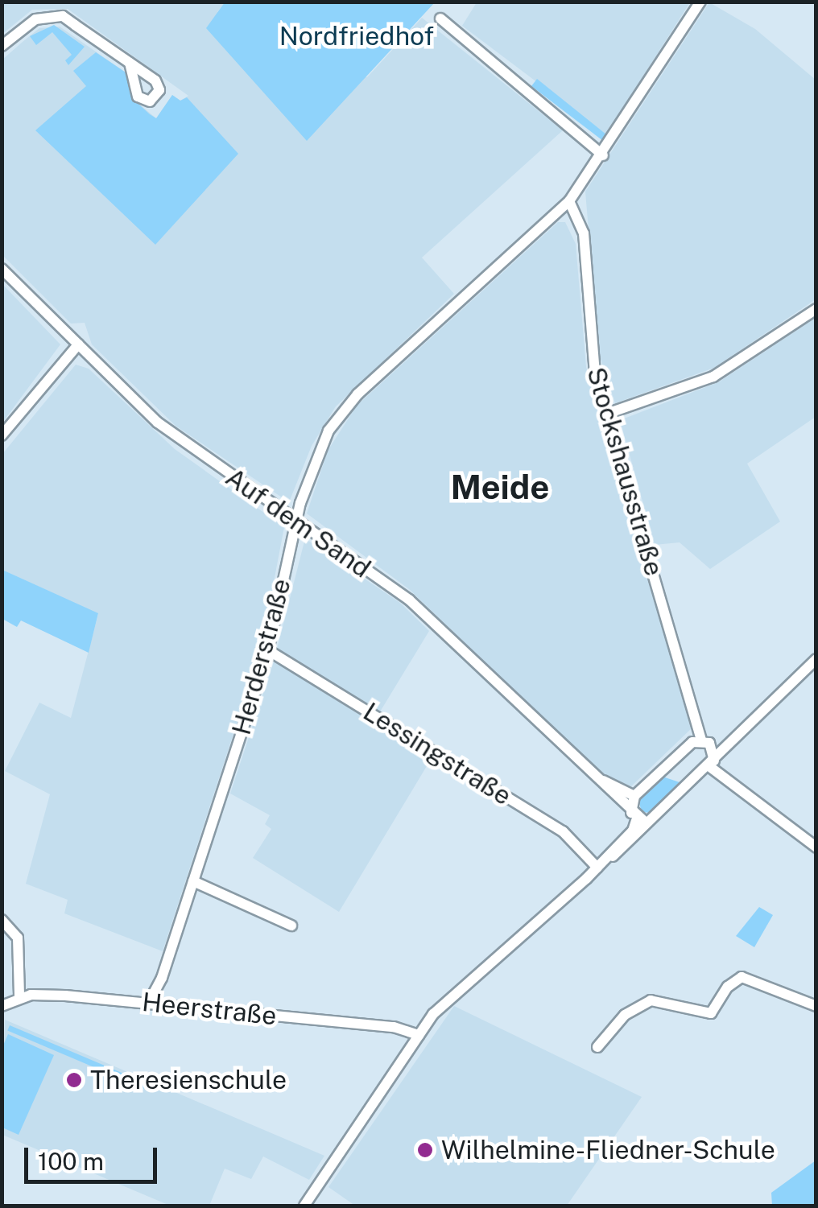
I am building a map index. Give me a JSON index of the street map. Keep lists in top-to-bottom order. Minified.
{"streets":{"street":["Stockshausstraße","Auf dem Sand","Herderstraße","Lessingstraße","Heerstraße"]},"crossings":[["Stockshausstraße","Herderstraße"],["Auf dem Sand","Herderstraße"],["Herderstraße","Lessingstraße"],["Herderstraße","Heerstraße"]],"districts":["Meide"],"parks":["Nordfriedhof"],"places":["Theresienschule","Wilhelmine-Fliedner-Schule"],"scale_bar":"100 m"}
